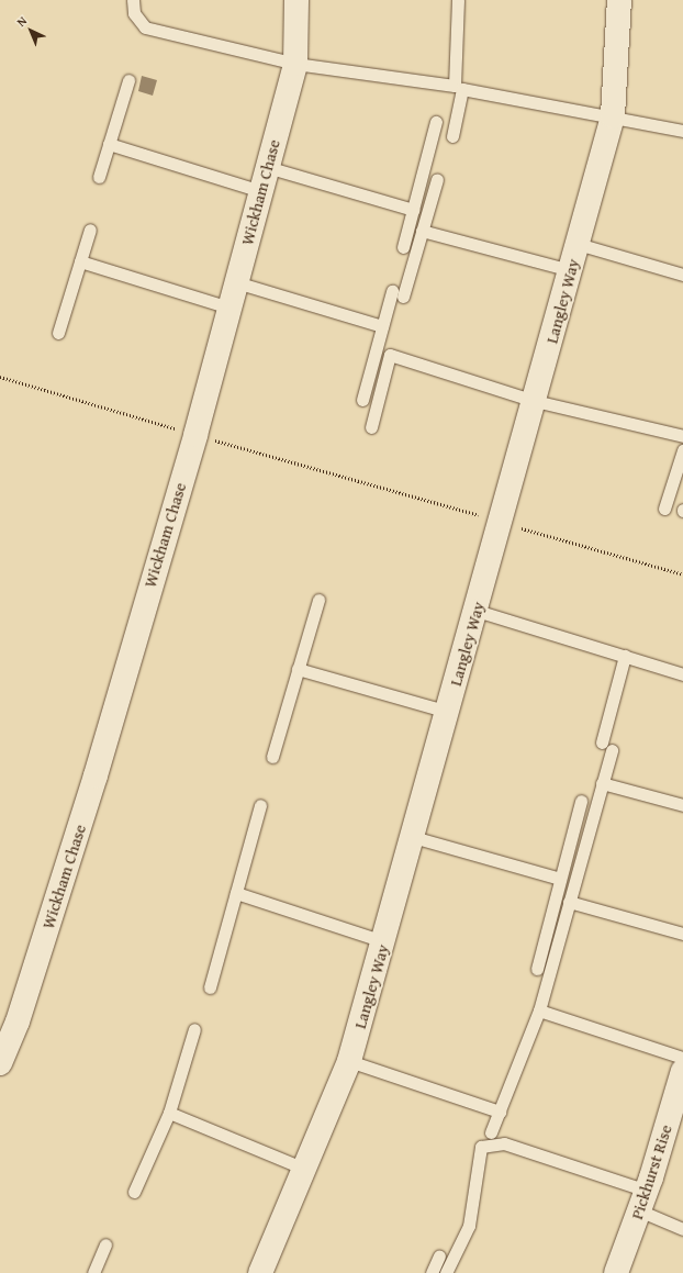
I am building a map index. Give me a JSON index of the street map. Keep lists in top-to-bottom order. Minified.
{"streets":{"street":["Wickham Chase","Langley Way","Pickhurst Rise"]},"north":"top left"}
